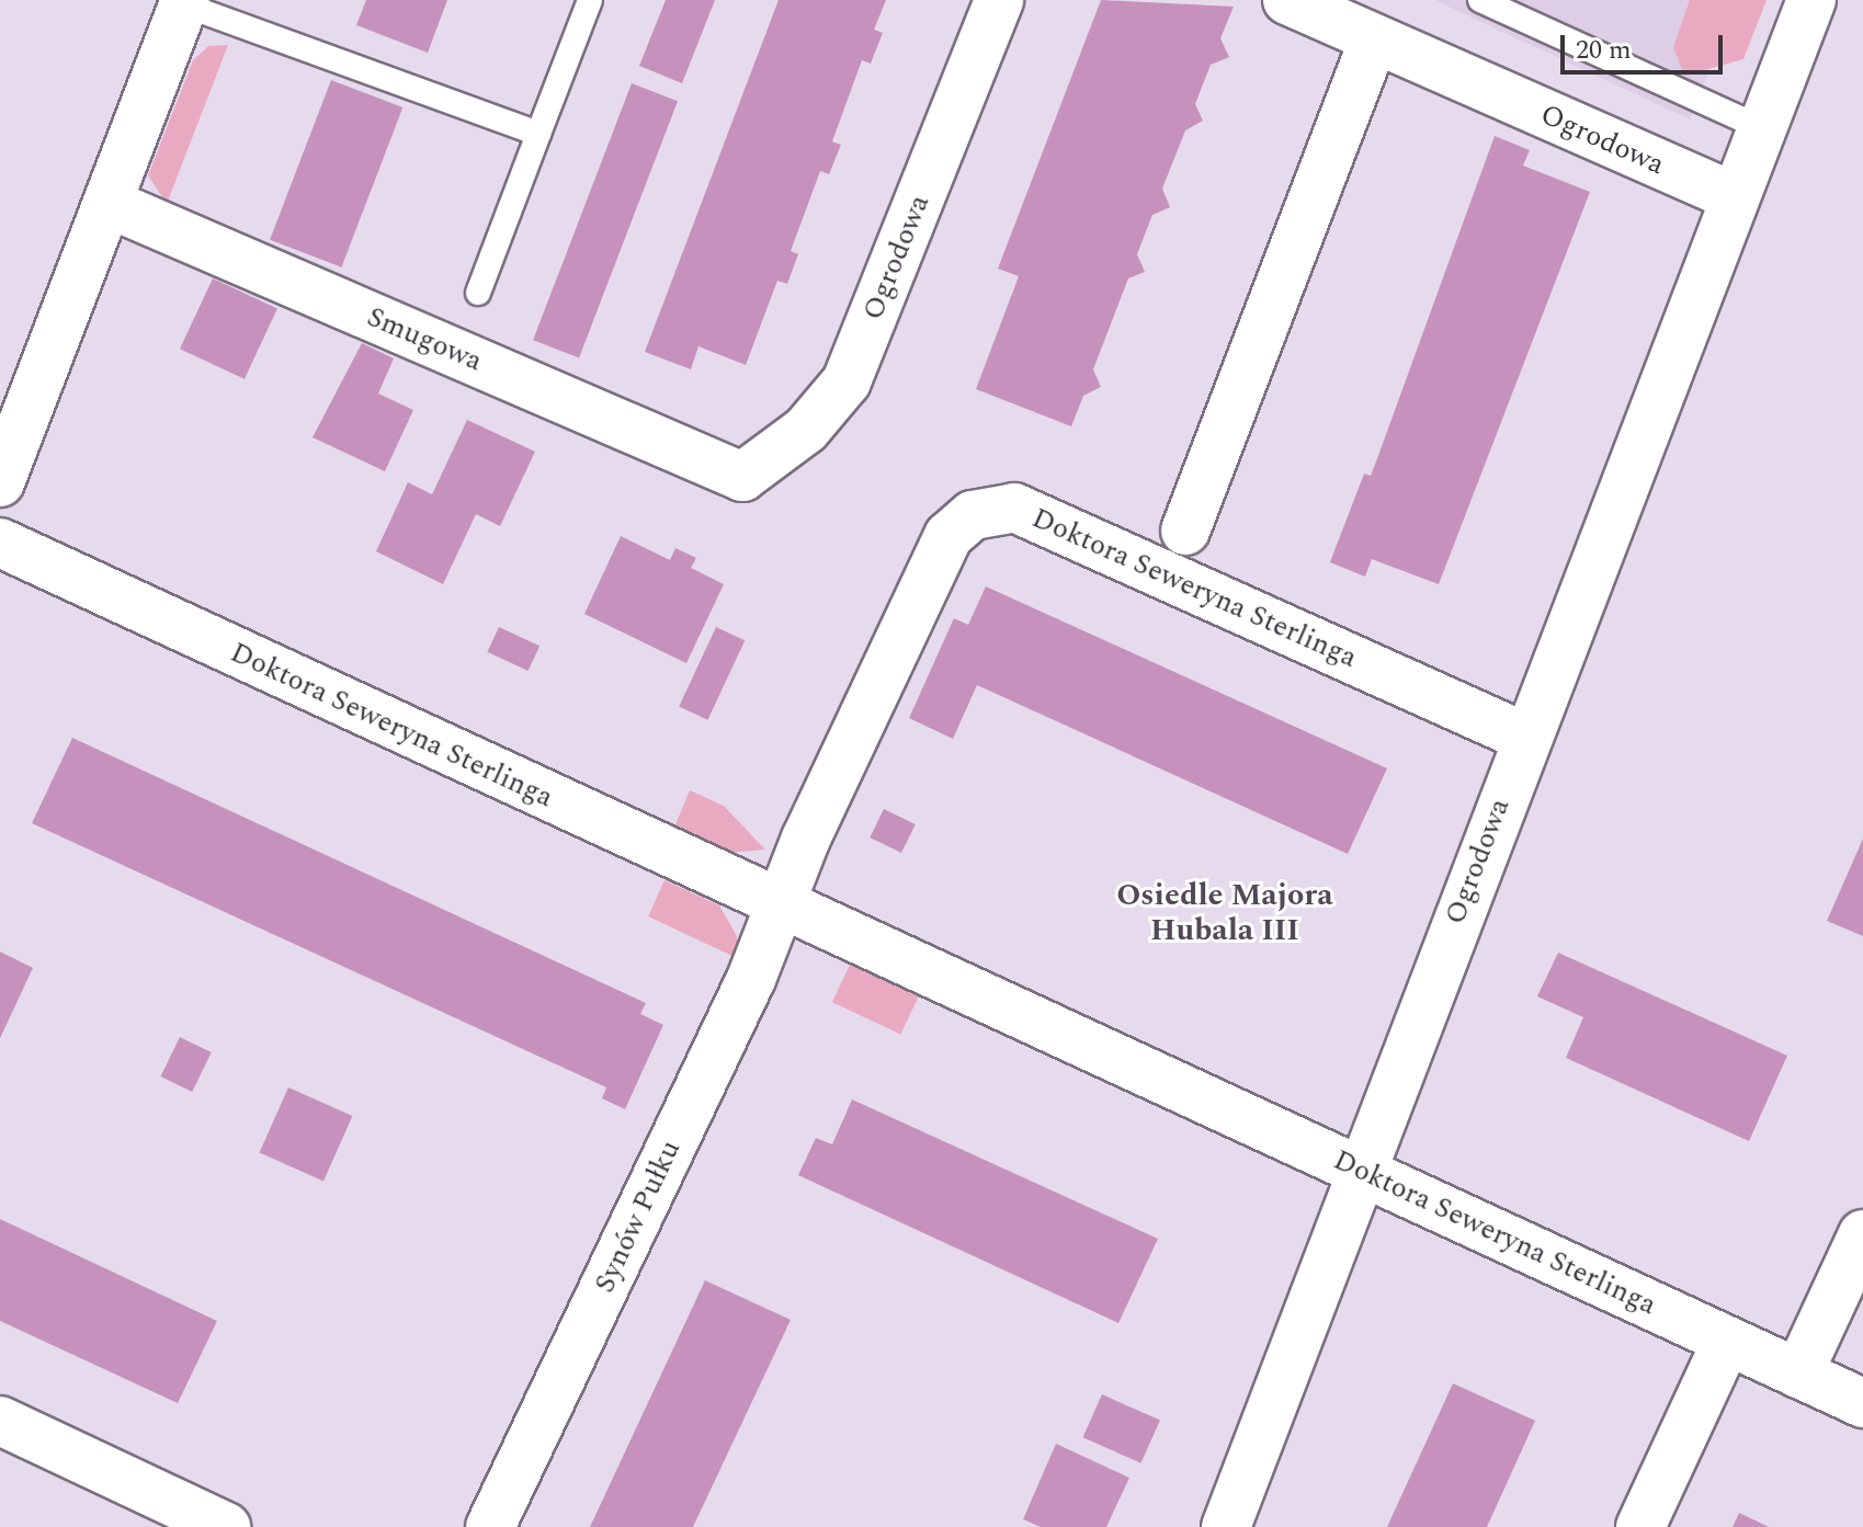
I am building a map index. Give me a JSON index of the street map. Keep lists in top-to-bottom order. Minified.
{"streets":{"street":["Ogrodowa","Smugowa","Doktora Seweryna Sterlinga","Synów Pułku"]},"crossings":[["Ogrodowa","Smugowa"],["Ogrodowa","Doktora Seweryna Sterlinga"],["Doktora Seweryna Sterlinga","Synów Pułku"]],"districts":["Osiedle Majora Hubala III"],"scale_bar":"20 m"}
